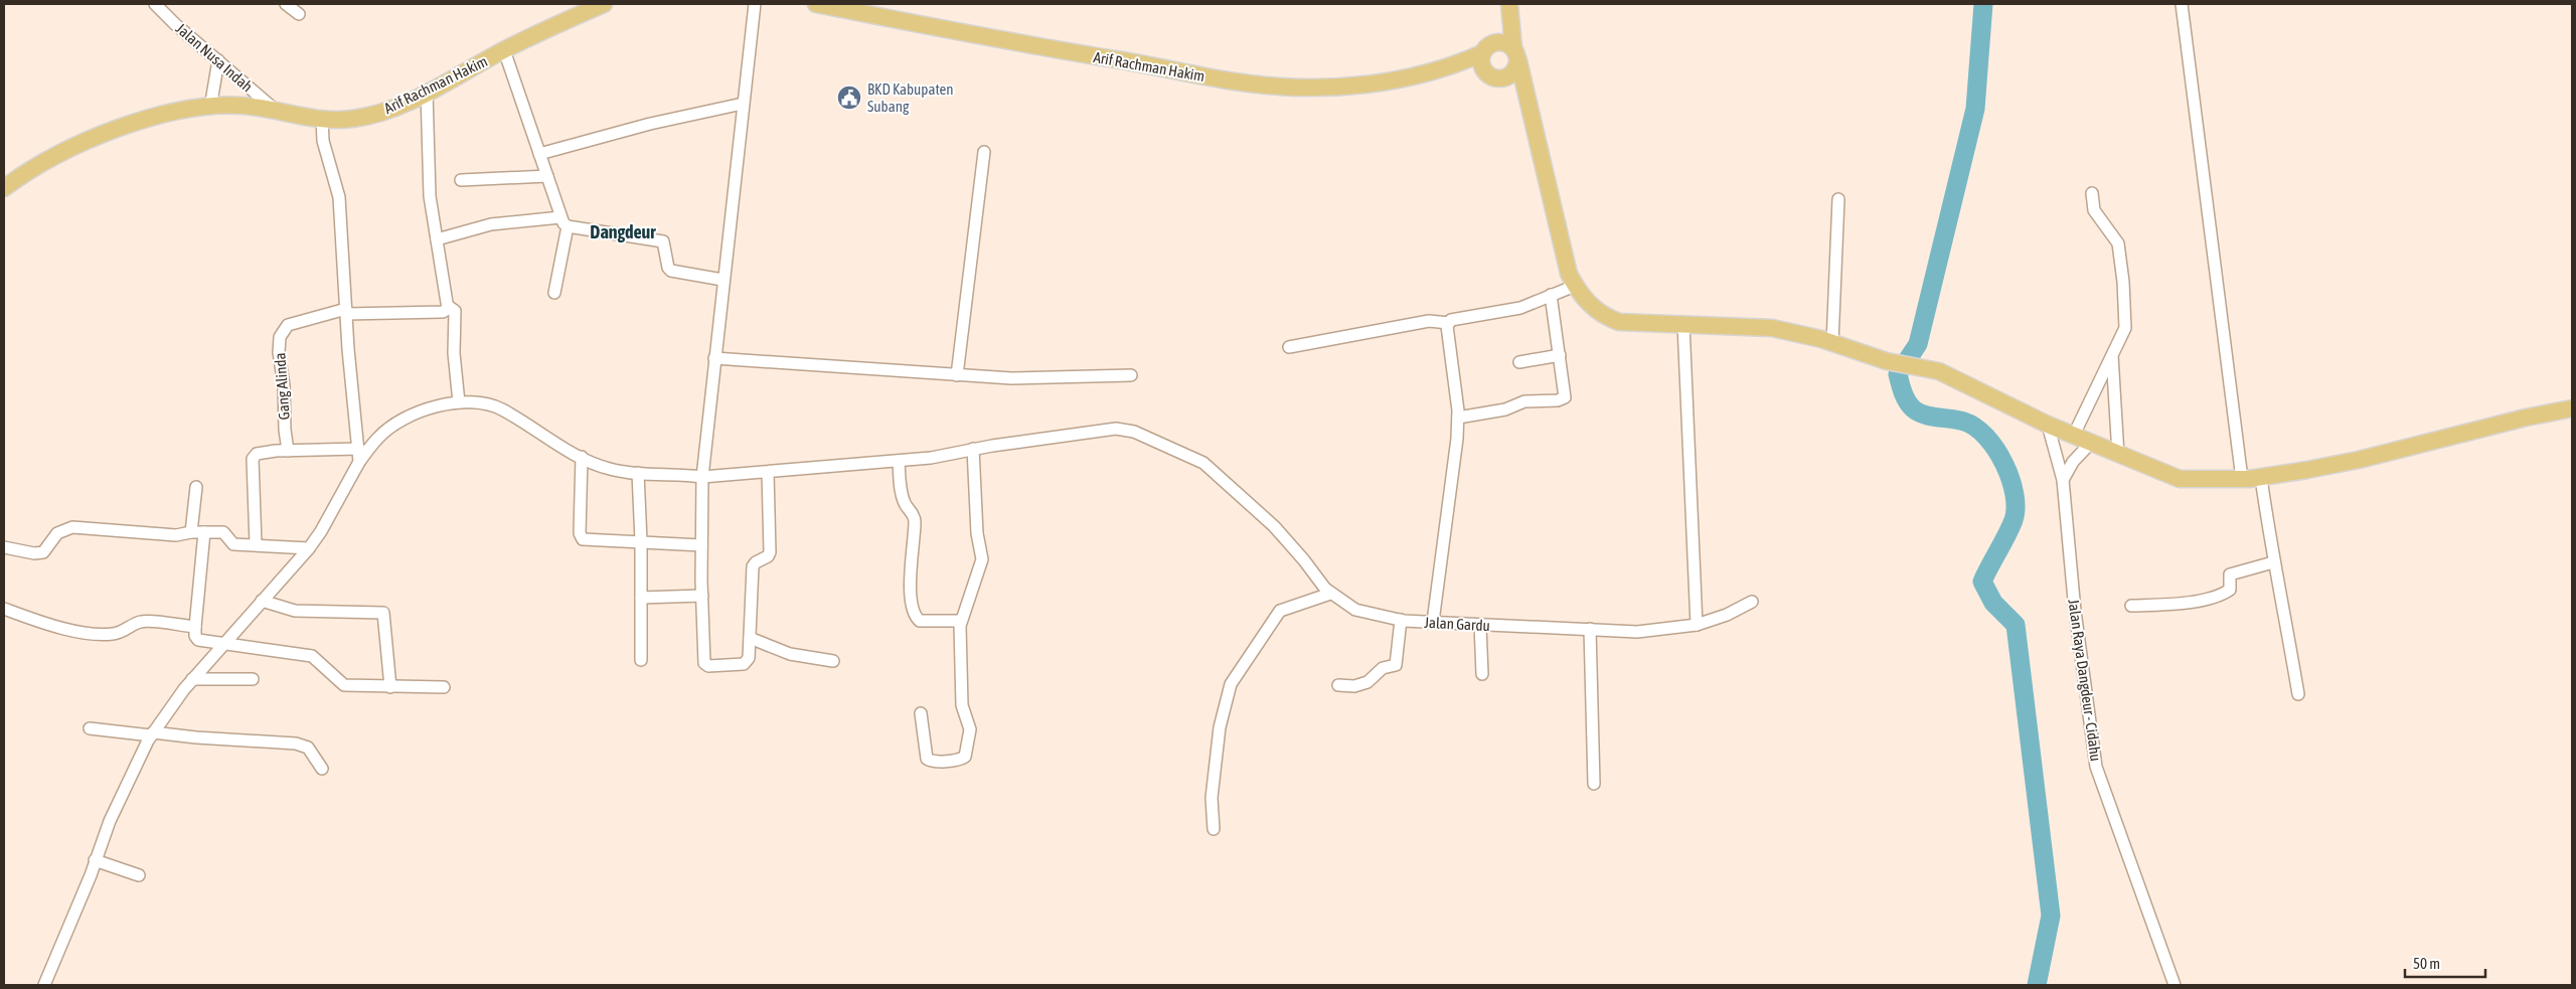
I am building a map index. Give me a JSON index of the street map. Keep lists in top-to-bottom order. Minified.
{"streets":{"main road":["Arif Rachman Hakim"],"street":["Jalan Nusa Indah","Gang Alinda","Jalan Gardu","Jalan Raya Dangdeur - Cidahu"]},"crossings":[["Jalan Nusa Indah","Arif Rachman Hakim"]],"districts":["Dangdeur"],"places":{"public building":["BKD Kabupaten Subang"]},"scale_bar":"50 m"}
